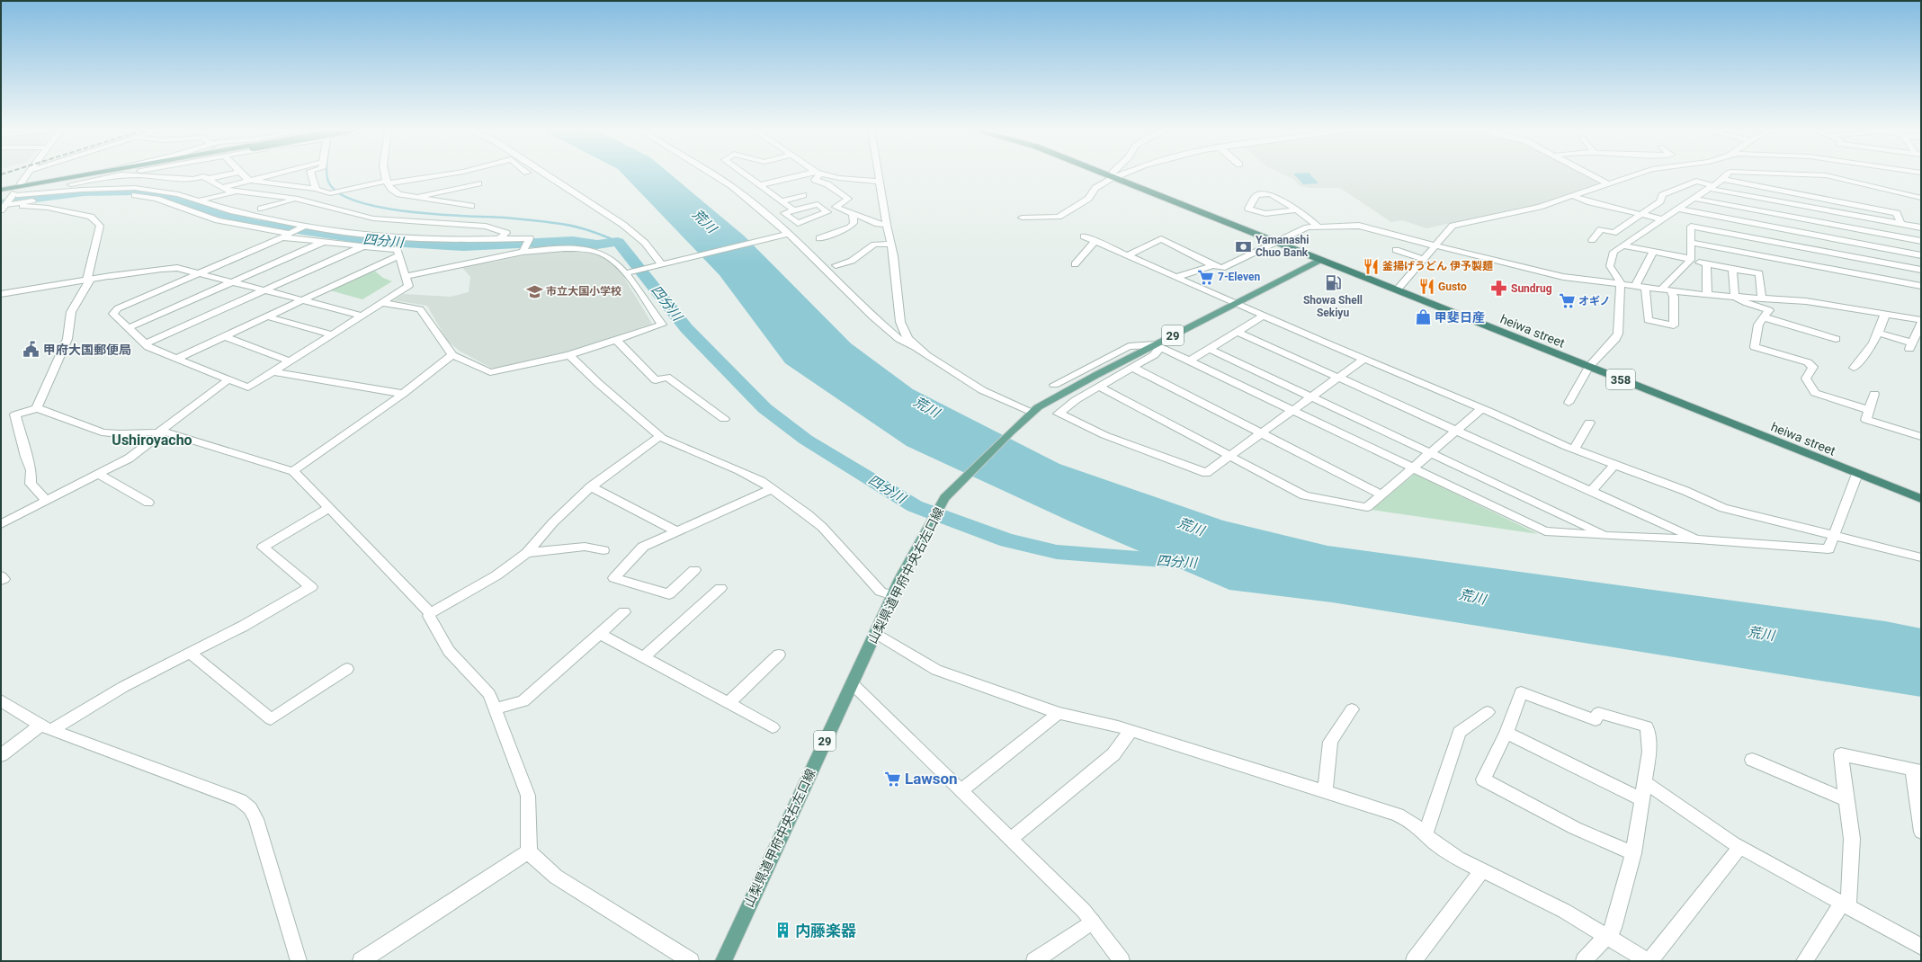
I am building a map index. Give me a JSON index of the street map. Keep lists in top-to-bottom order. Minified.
{"streets":{"highway":["heiwa street","358"],"main road":["29","山梨県道甲府中央右左口線"]},"crossings":[["heiwa street","山梨県道甲府中央右左口線"]],"districts":["Ushiroyacho"],"water":["荒川","四分川"],"places":{"bank":["Yamanashi Chuo Bank"],"restaurant":["釜揚げうどん 伊予製麺","Gusto"],"supermarket":["7-Eleven","オギノ","Lawson"],"fuel station":["Showa Shell Sekiyu"],"pharmacy":["Sundrug"],"school or university":["市立大国小学校"],"shop":["甲斐日産"],"public building":["甲府大国郵便局"],"building":["内藤楽器"]}}
